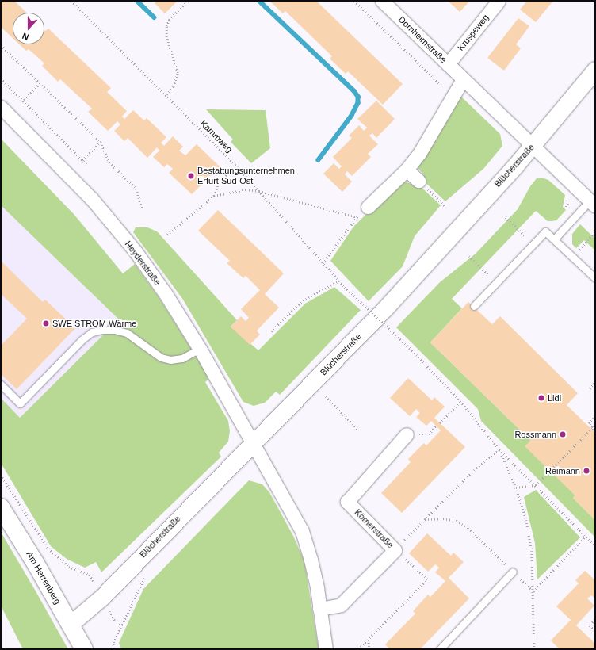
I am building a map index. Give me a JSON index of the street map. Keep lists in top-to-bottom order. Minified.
{"streets":{"main road":["Am Herrenberg"],"street":["Kruspeweg","Dornheimstraße","Blücherstraße","Heyderstraße","Körnerstraße"],"path":["Kammweg"]},"crossings":[["Kruspeweg","Dornheimstraße"],["Dornheimstraße","Blücherstraße"],["Blücherstraße","Heyderstraße"],["Blücherstraße","Am Herrenberg"]],"places":["Bestattungsunternehmen Erfurt Süd-Ost","SWE STROM Wärme","Lidl","Rossmann","Reimann"],"north":"bottom"}
